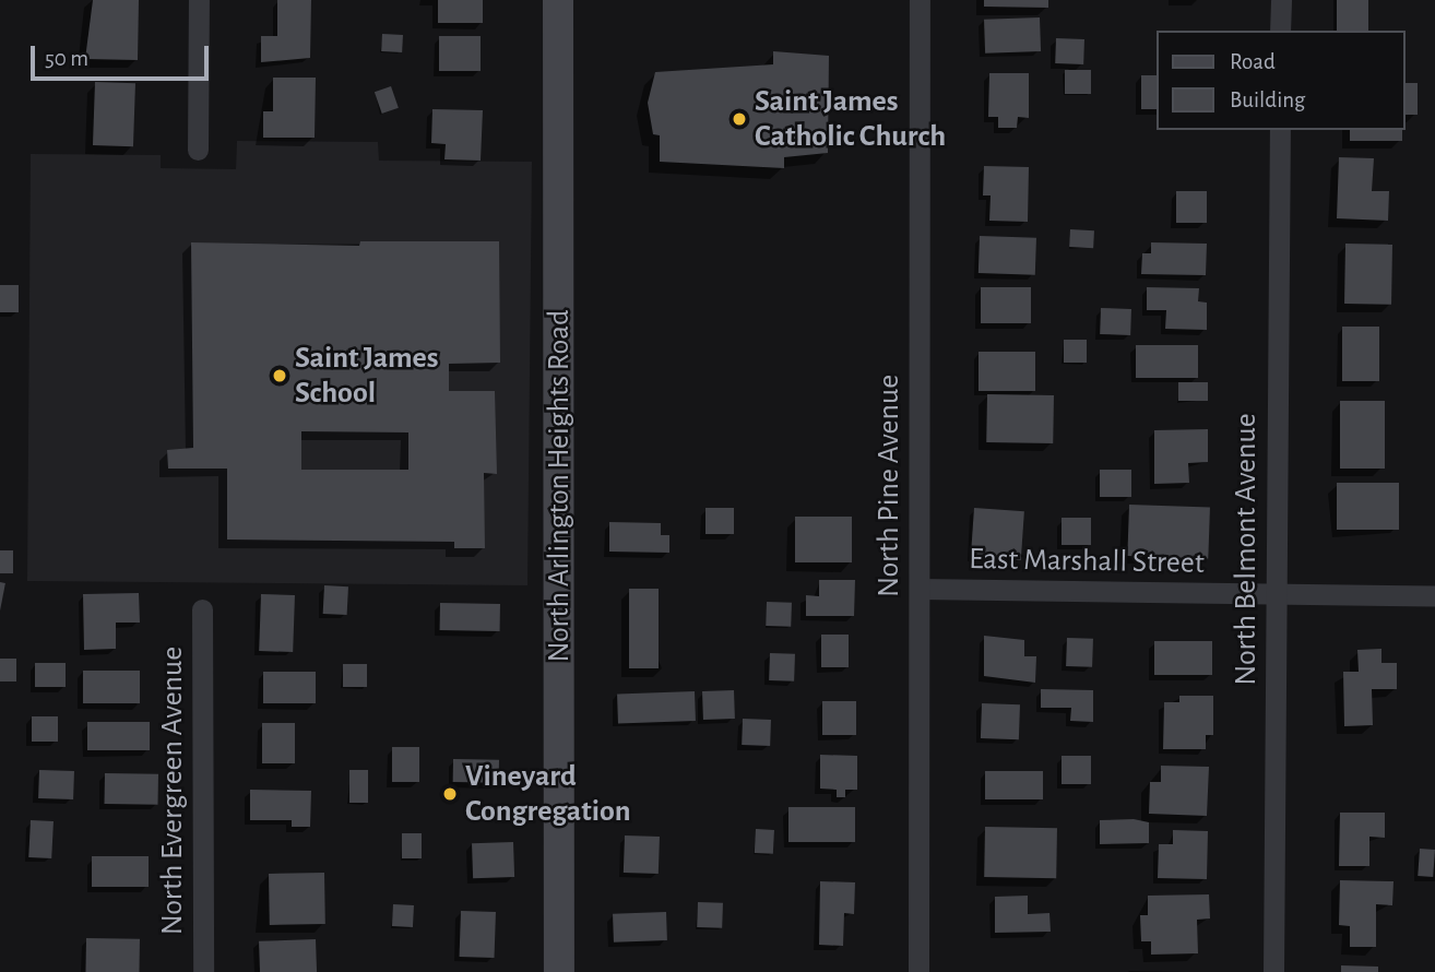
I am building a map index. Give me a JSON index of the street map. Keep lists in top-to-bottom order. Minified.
{"streets":{"main road":["North Arlington Heights Road"],"street":["North Pine Avenue","North Belmont Avenue","East Marshall Street","North Evergreen Avenue"]},"crossings":[["North Pine Avenue","East Marshall Street"],["North Belmont Avenue","East Marshall Street"]],"places":["Saint James Catholic Church","Saint James School","Vineyard Congregation"],"legend":["Road","Building"],"scale_bar":"50 m"}
